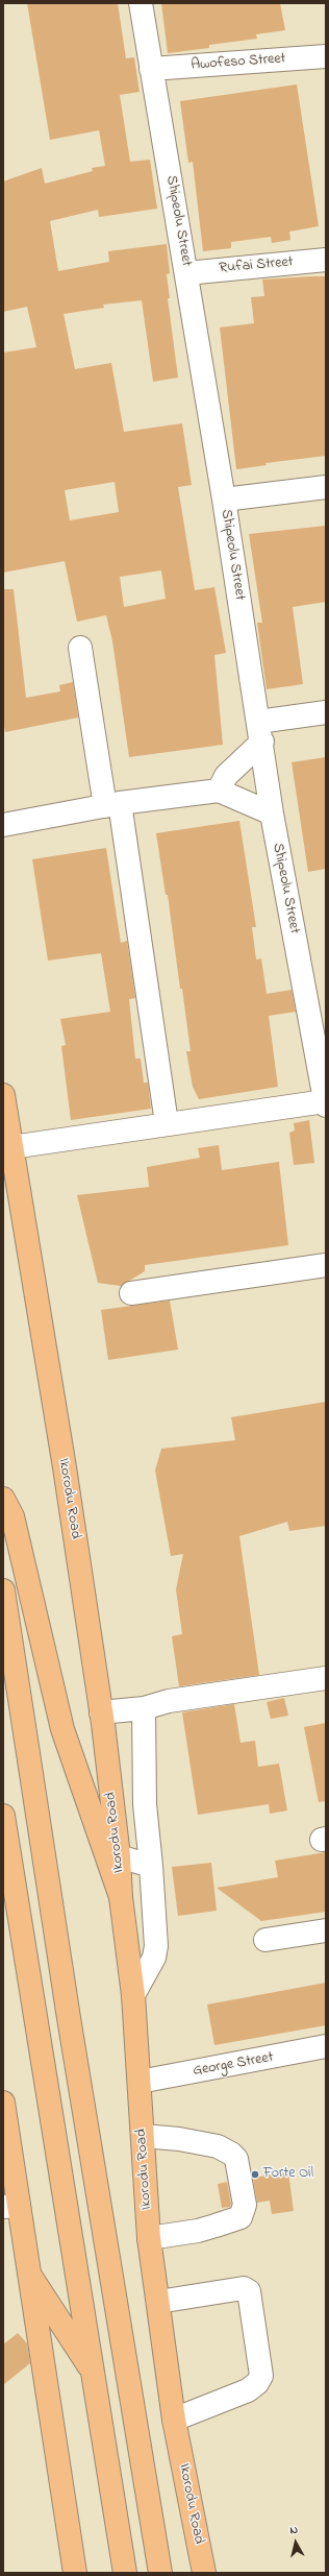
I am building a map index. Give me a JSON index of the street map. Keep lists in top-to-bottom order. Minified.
{"streets":{"main road":["Ikorodu Road"],"street":["Awofeso Street","Shipeolu Street","Rufai Street","George Street"]},"crossings":[["Awofeso Street","Shipeolu Street"],["Shipeolu Street","Rufai Street"],["Ikorodu Road","George Street"]],"places":["Forte Oil"],"north":"top"}
